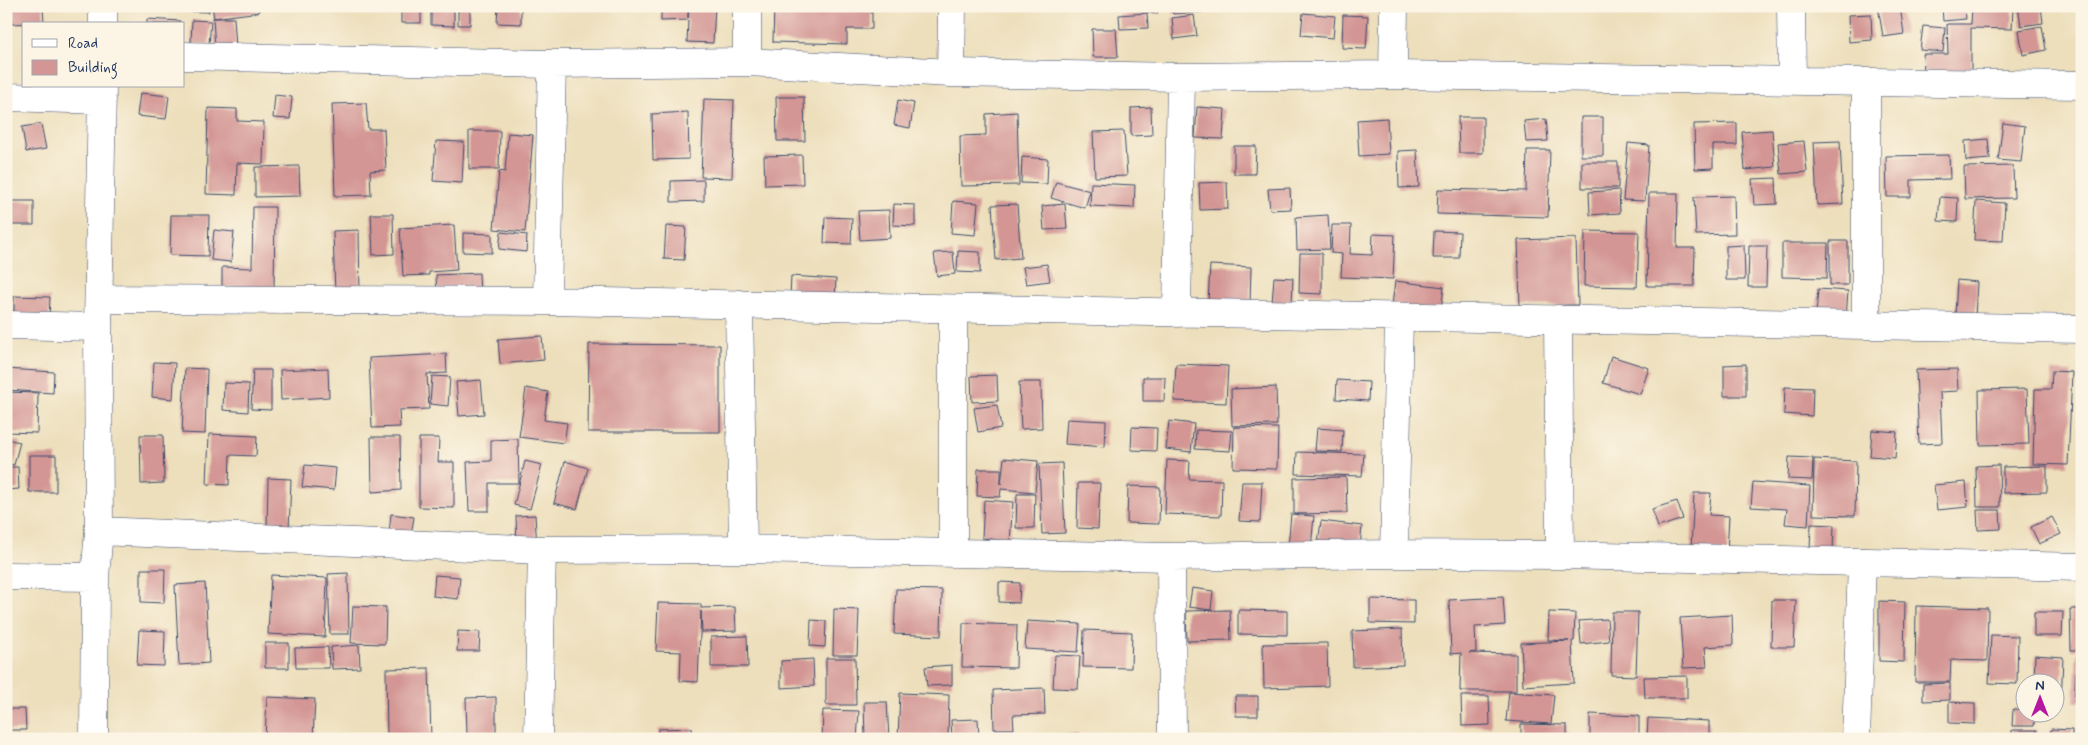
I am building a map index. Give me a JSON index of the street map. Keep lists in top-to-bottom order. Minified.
{"legend":["Road","Building"],"north":"top"}
